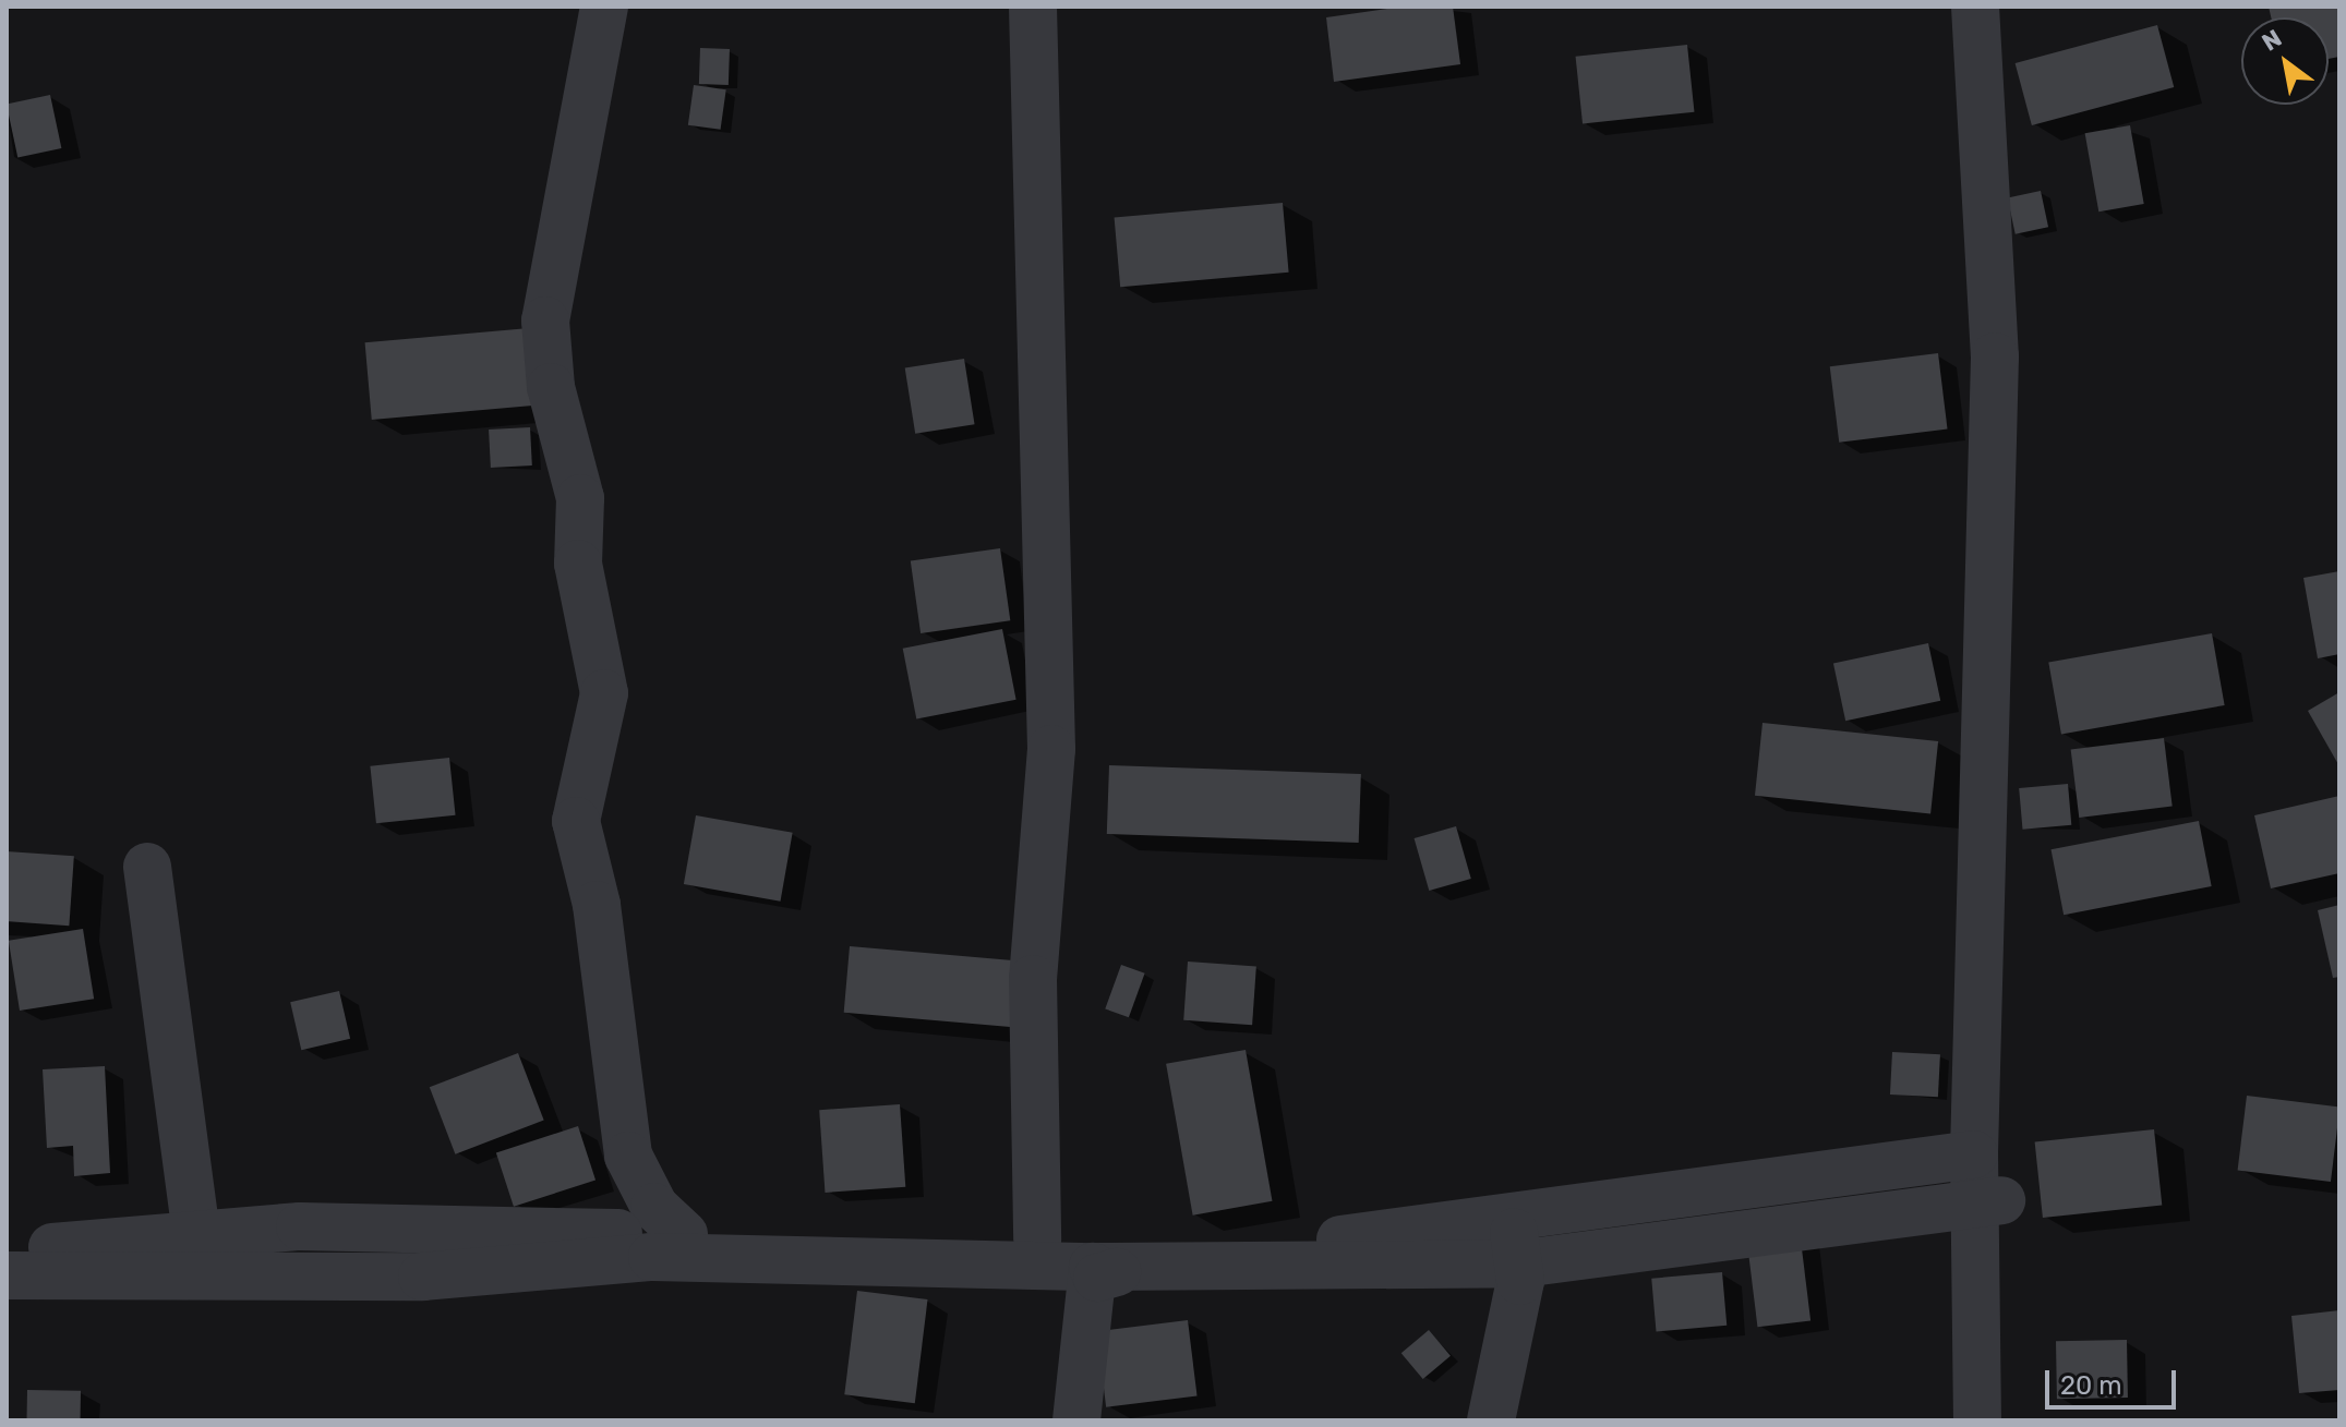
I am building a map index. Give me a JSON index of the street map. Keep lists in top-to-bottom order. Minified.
{"scale_bar":"20 m","north":"top left"}
